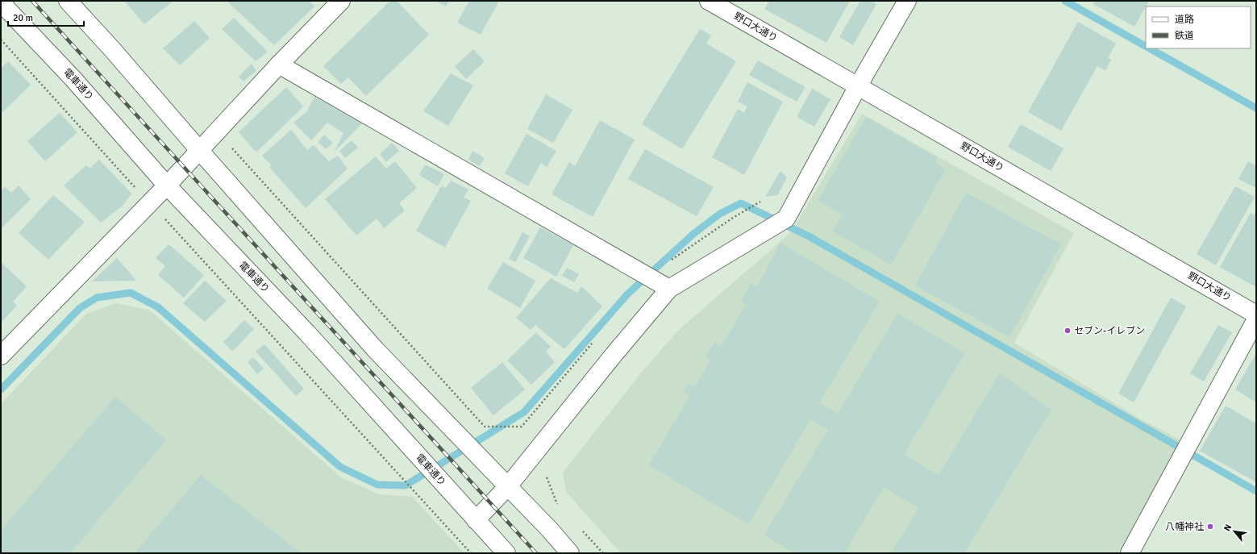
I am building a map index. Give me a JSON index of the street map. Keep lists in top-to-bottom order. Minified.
{"streets":{"street":["野口大通り","電車通り"]},"places":["セブン-イレブン","八幡神社"],"legend":["道路","鉄道"],"scale_bar":"20 m","north":"top left"}
